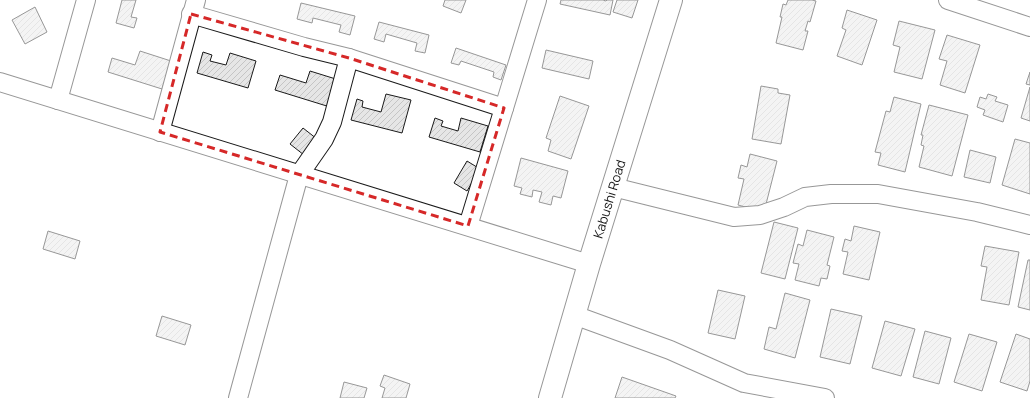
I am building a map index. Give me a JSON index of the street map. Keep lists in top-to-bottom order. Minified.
{"streets":{"main road":["Kabushi Road"]}}
